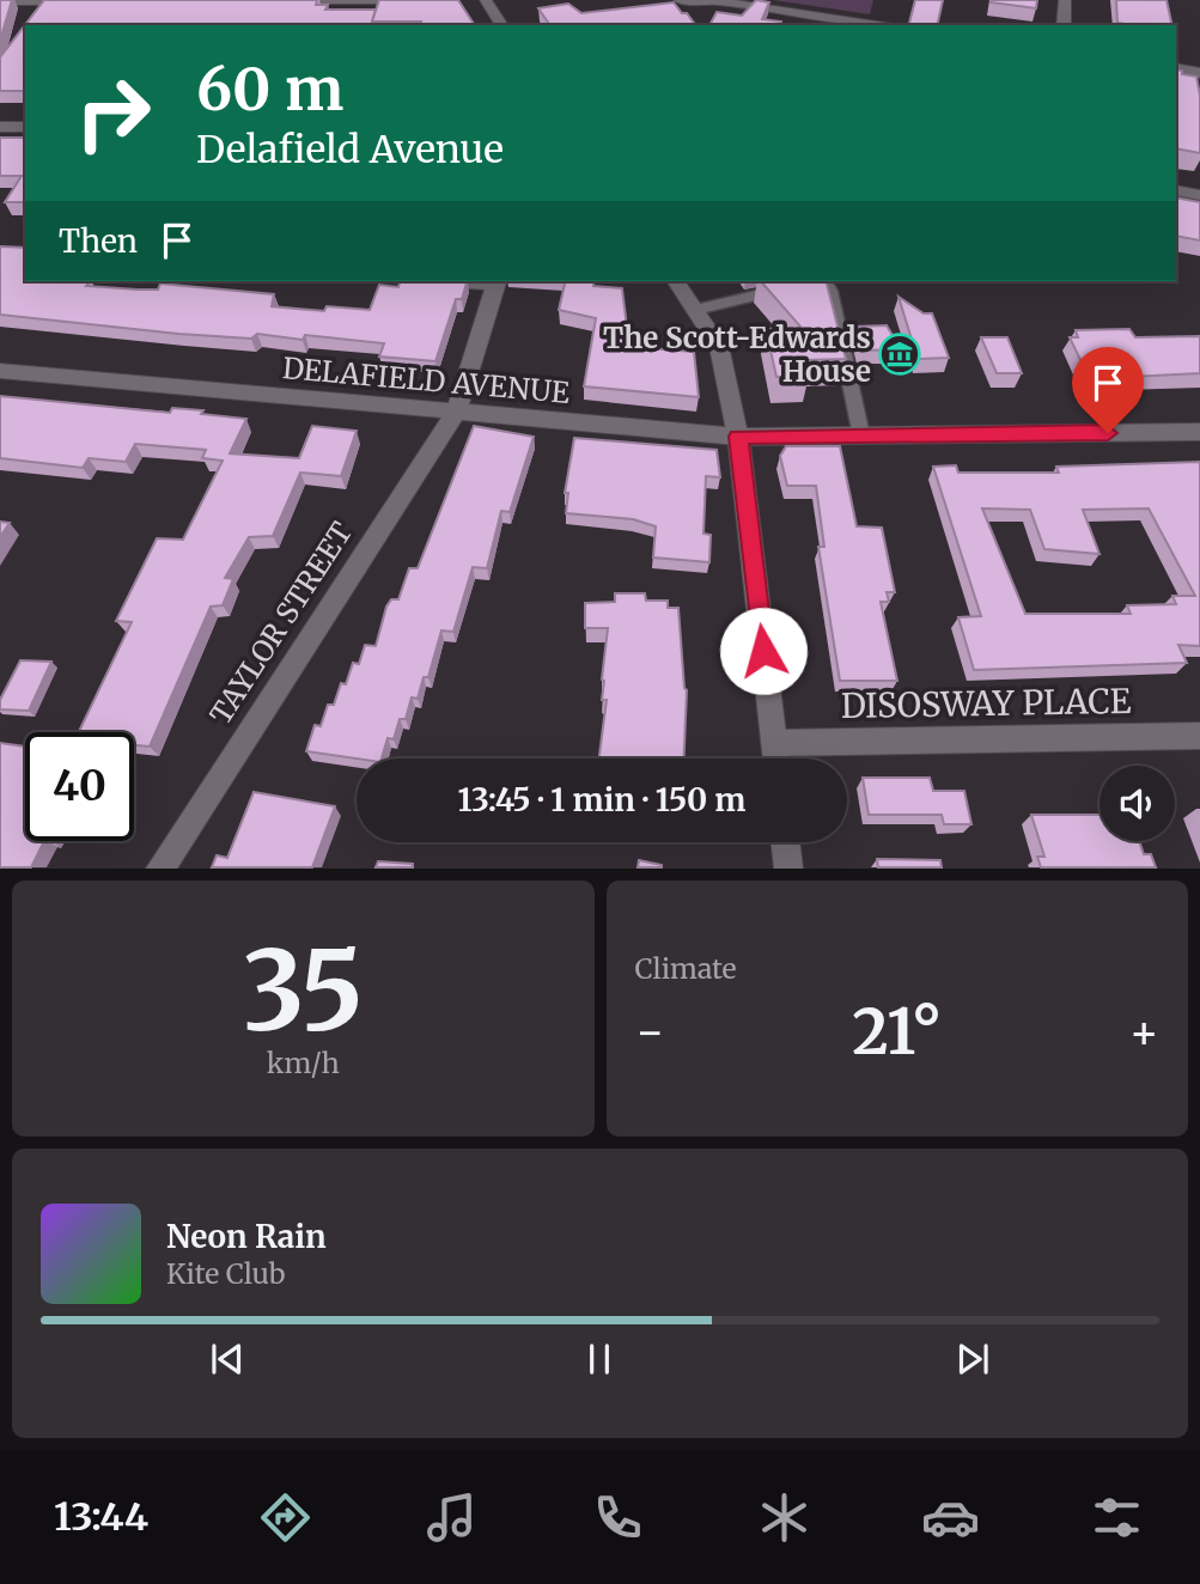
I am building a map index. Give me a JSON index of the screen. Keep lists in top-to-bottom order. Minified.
{"streets":{"street":["DELAFIELD AVENUE","TAYLOR STREET","DISOSWAY PLACE"]},"crossings":[["DELAFIELD AVENUE","TAYLOR STREET"]],"places":{"museum":["The Scott-Edwards House"]},"page":{"turn":["60 m","Delafield Avenue"],"then":"Then","limit":"40","trip":"13:45 · 1 min · 150 m","tile":[["35","km/h"],"Climate"],"heat":["−","21°","+"],"song":["Neon Rain","Kite Club"],"tabs":"13:44"}}
